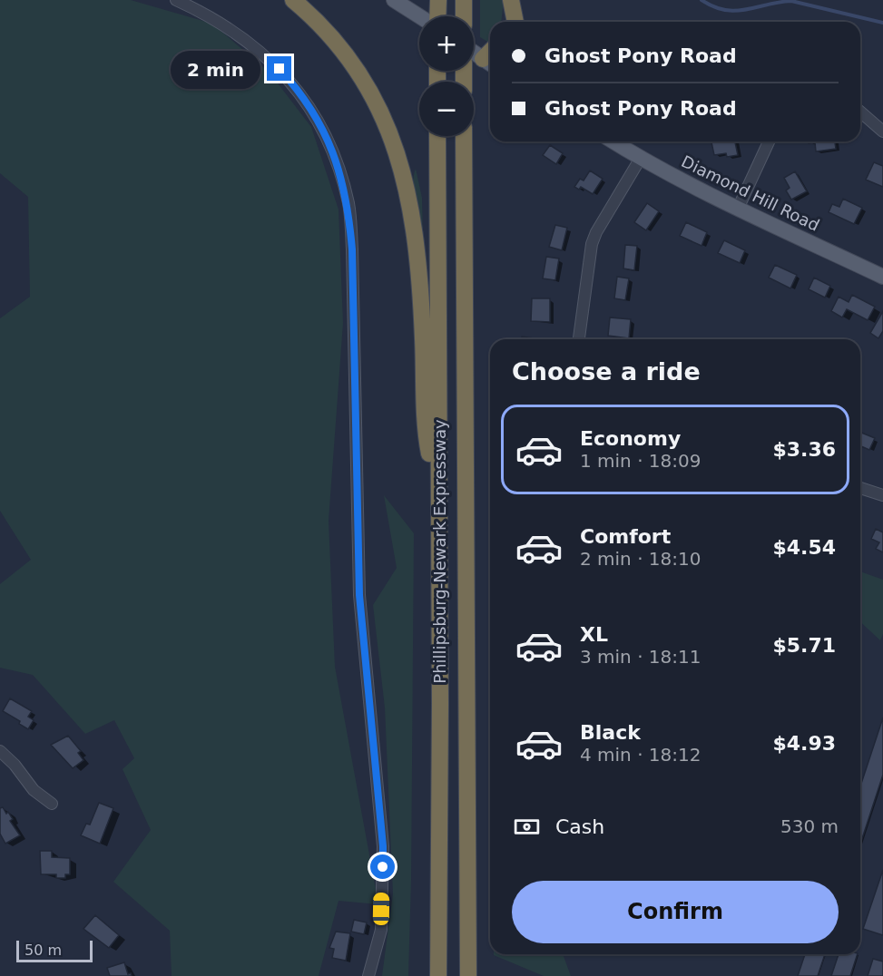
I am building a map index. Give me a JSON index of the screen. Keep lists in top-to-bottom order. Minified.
{"streets":{"highway":["Phillipsburg-Newark Expressway"],"main road":["Diamond Hill Road"]},"scale_bar":"50 m","page":{"map_buttons":["+","−"],"banner":["Ghost Pony Road","Ghost Pony Road"],"bubble":"2 min","heading":"Choose a ride","list":[{"name":"Economy","note":"1 min · 18:09","value":"$3.36"},{"name":"Comfort","note":"2 min · 18:10","value":"$4.54"},{"name":"XL","note":"3 min · 18:11","value":"$5.71"},{"name":"Black","note":"4 min · 18:12","value":"$4.93"}],"pay":["Cash","530 m"],"buttons":"Confirm","scale":"50 m"}}
